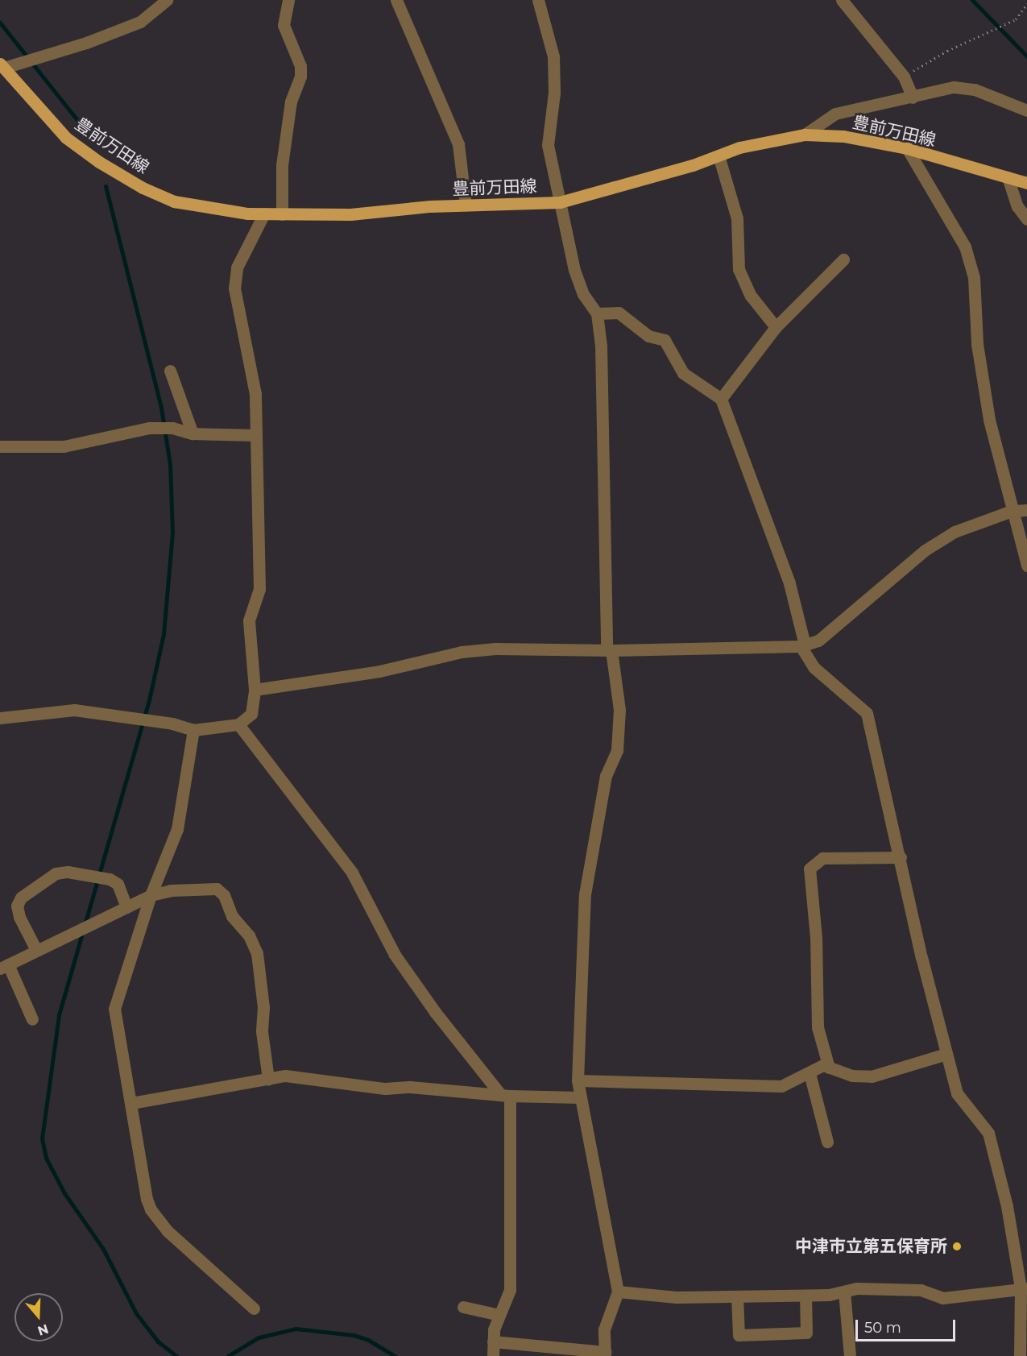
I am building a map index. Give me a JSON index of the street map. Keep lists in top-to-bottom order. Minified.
{"streets":{"main road":["豊前万田線"]},"places":["中津市立第五保育所"],"scale_bar":"50 m","north":"bottom"}
